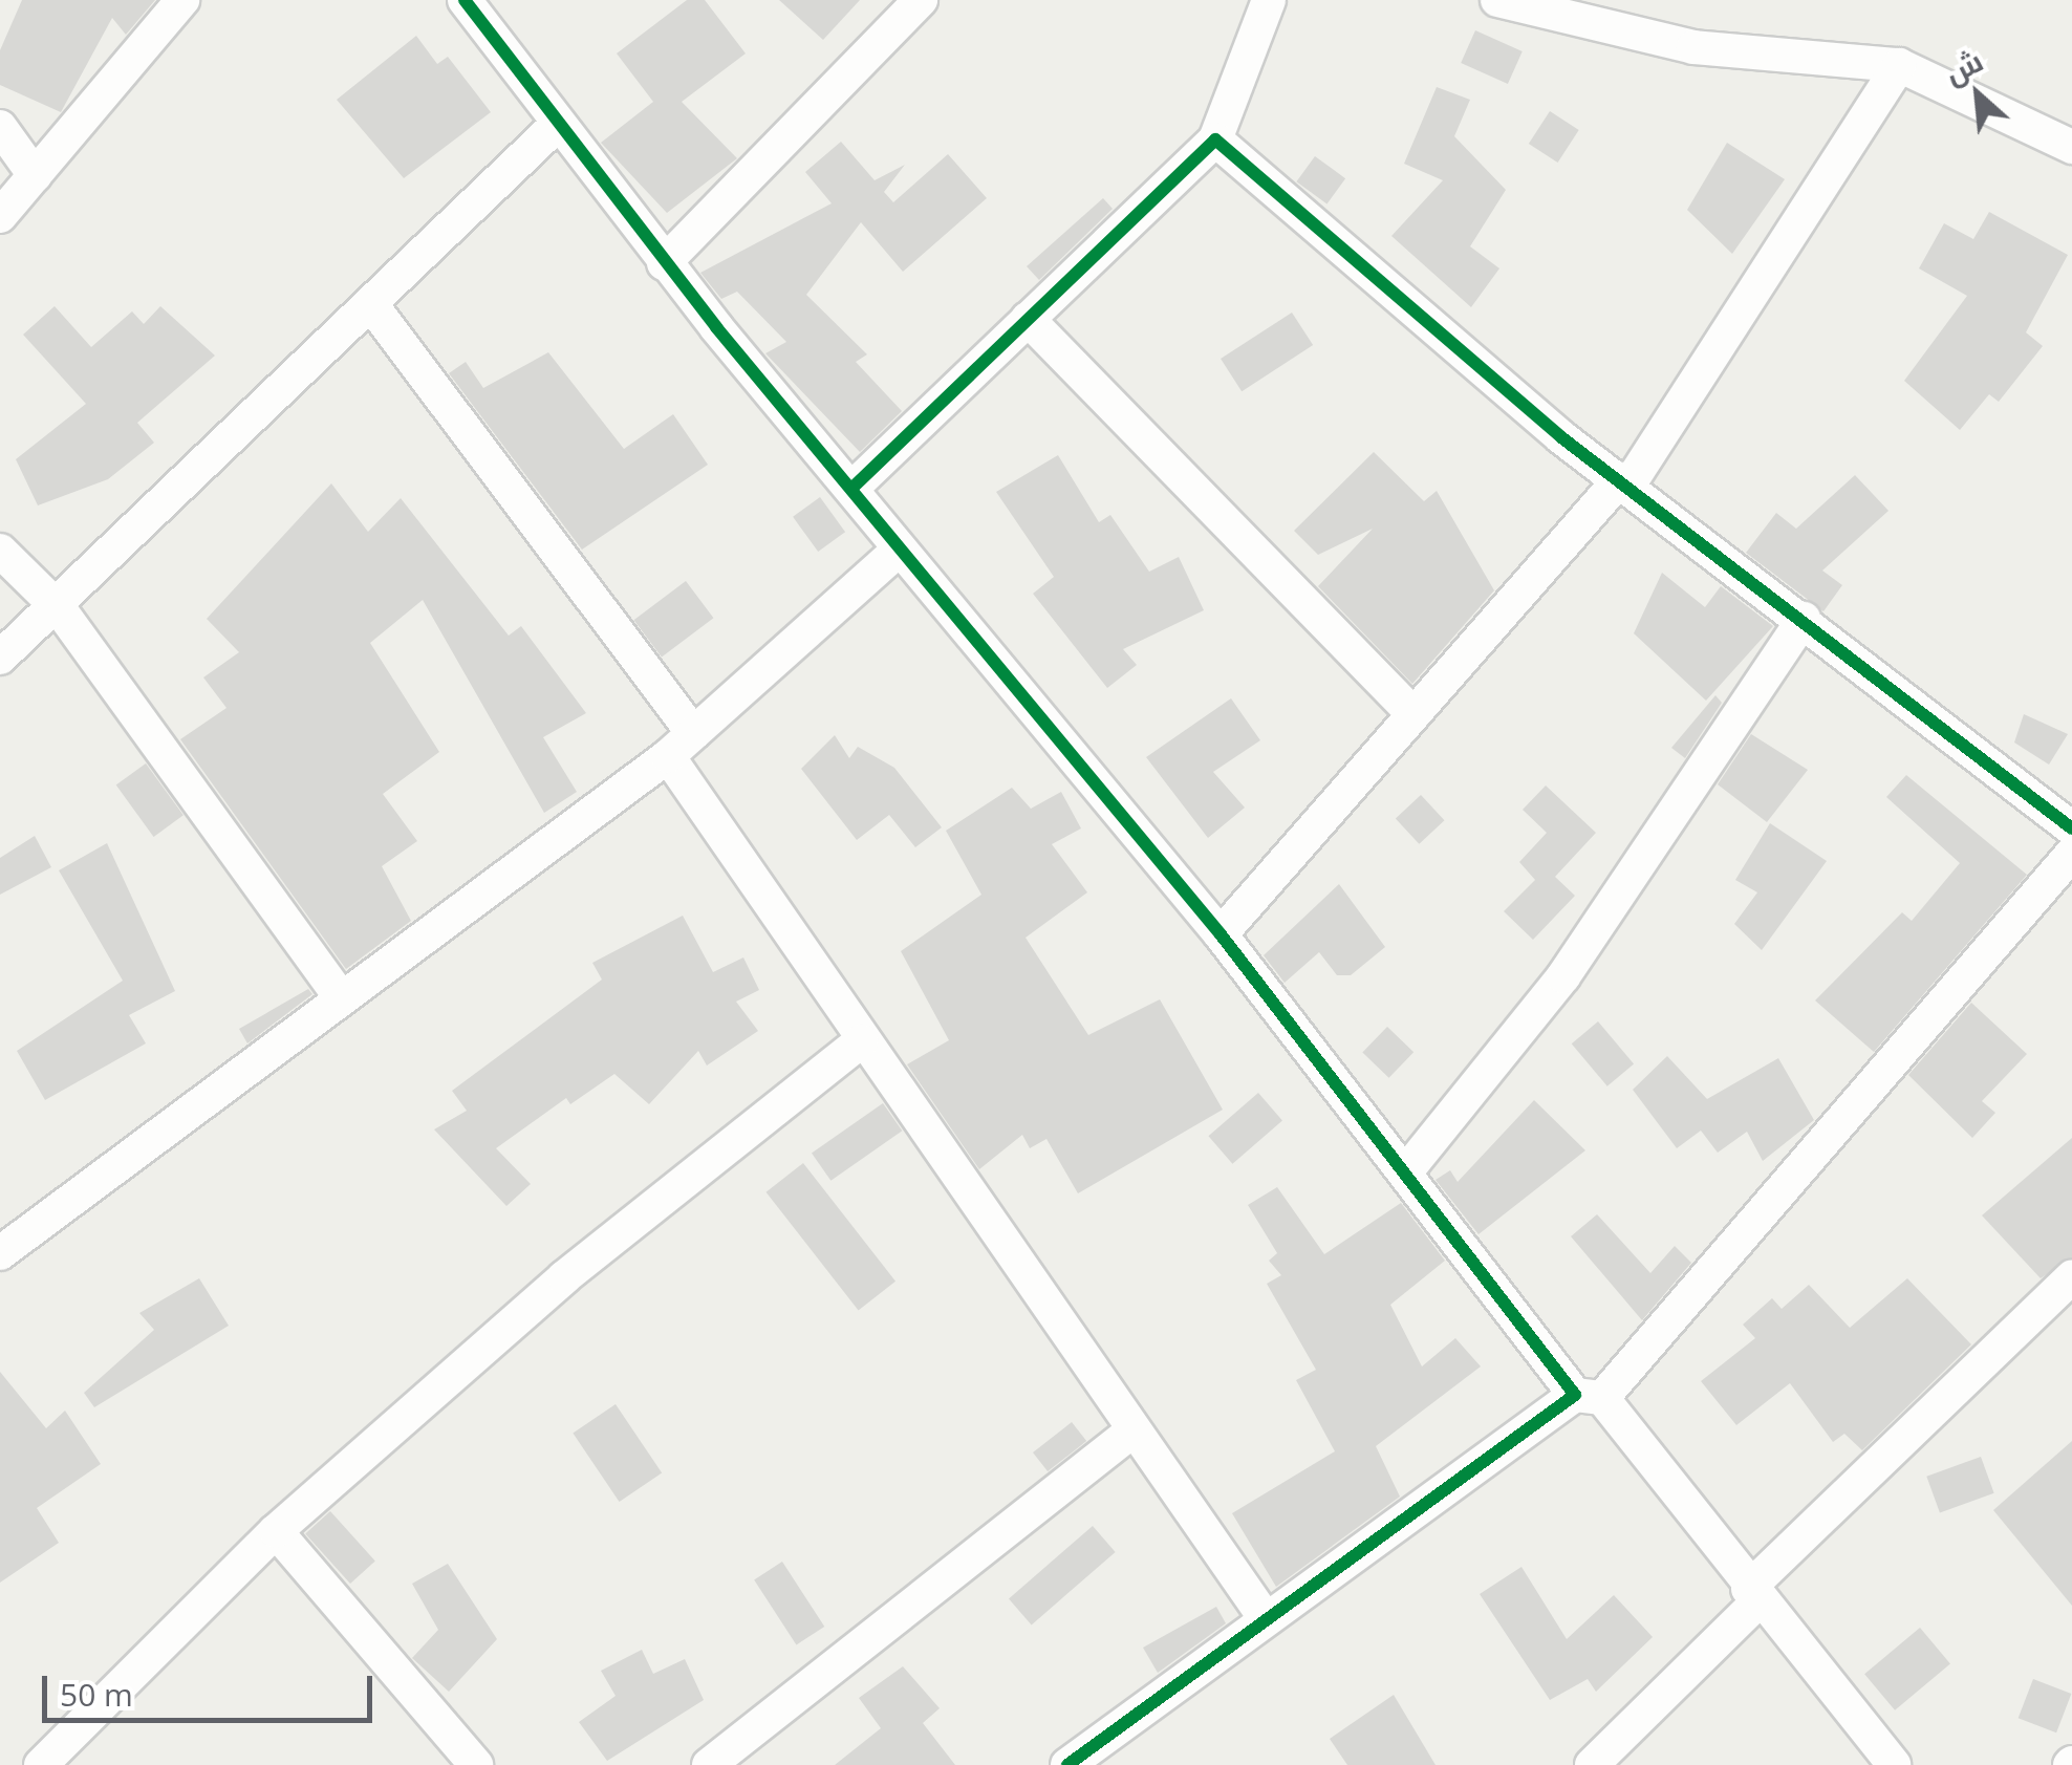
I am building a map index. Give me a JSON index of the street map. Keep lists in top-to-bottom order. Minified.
{"scale_bar":"50 m","north":"top left"}
